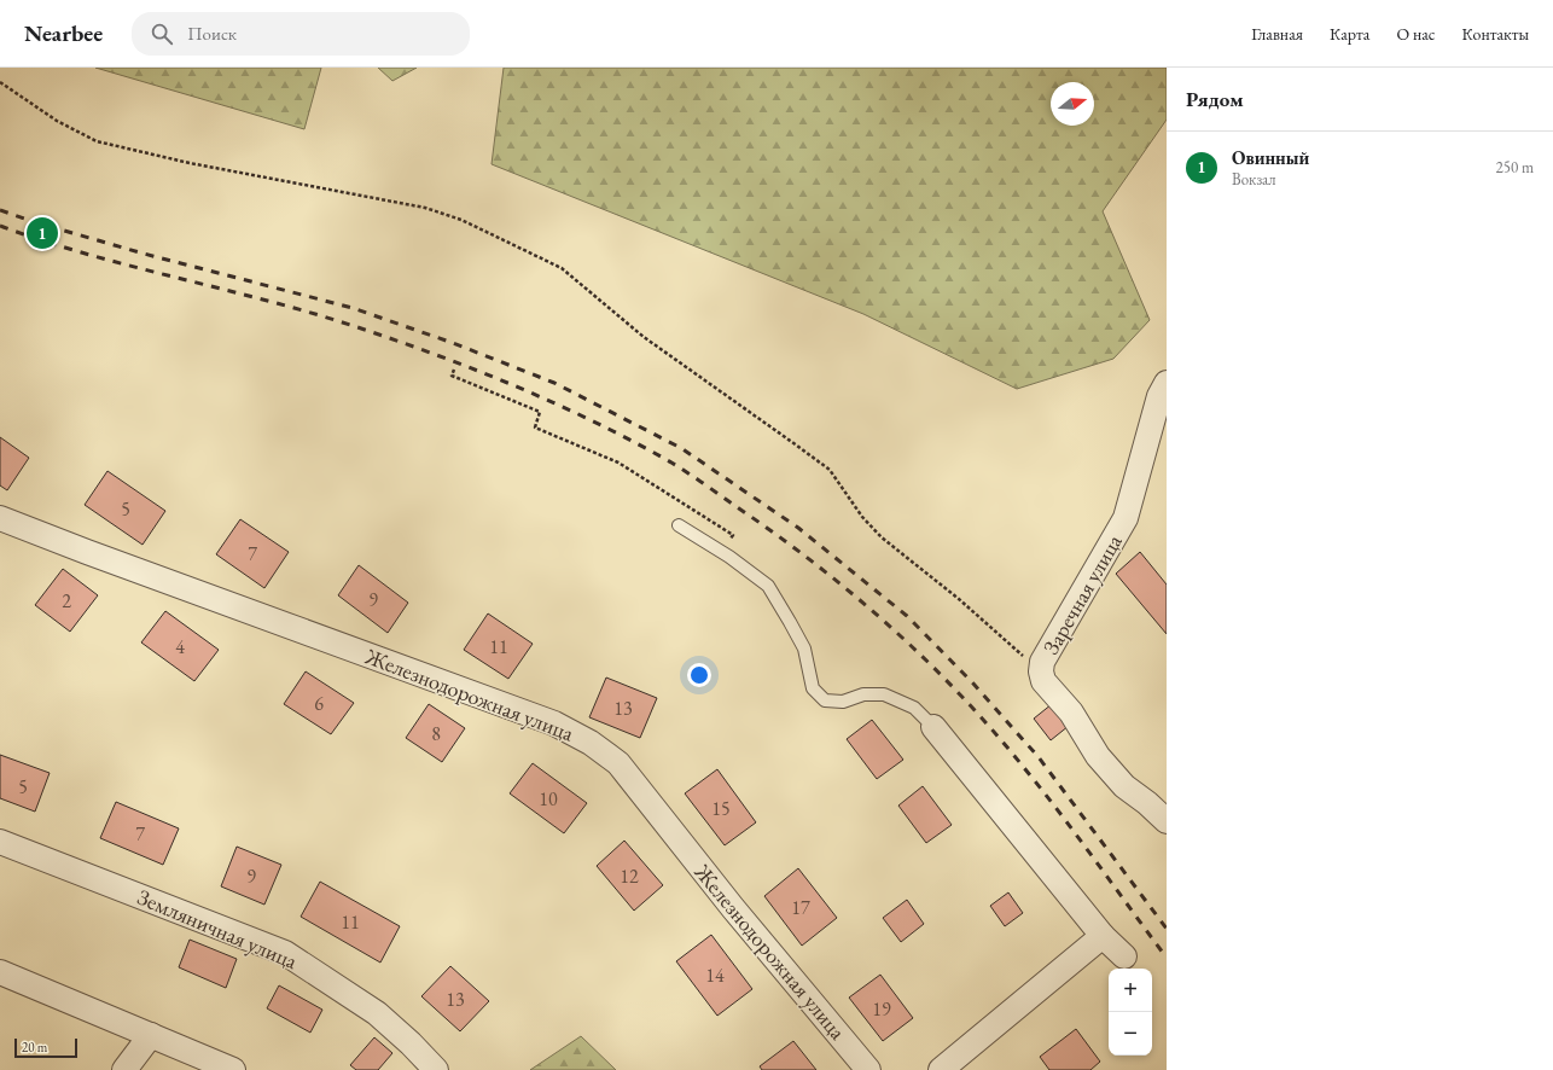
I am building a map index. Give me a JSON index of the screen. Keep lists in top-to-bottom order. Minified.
{"streets":{"street":["Заречная улица","Железнодорожная улица","Земляничная улица"]},"house_numbers":["5","7","9","2","4","11","6","13","8","5","10","15","7","9","12","17","11","14","13","19"],"scale_bar":"20 m","north":"right","page":{"header":"Nearbee","search":"Поиск","nav":["Главная","Карта","О нас","Контакты"],"heading":"Рядом","list":[{"mark":"1","name":"Овинный","note":"Вокзал","value":"250 m"}],"pins":"1","map_buttons":["+","−"],"scale":"20 m"}}
